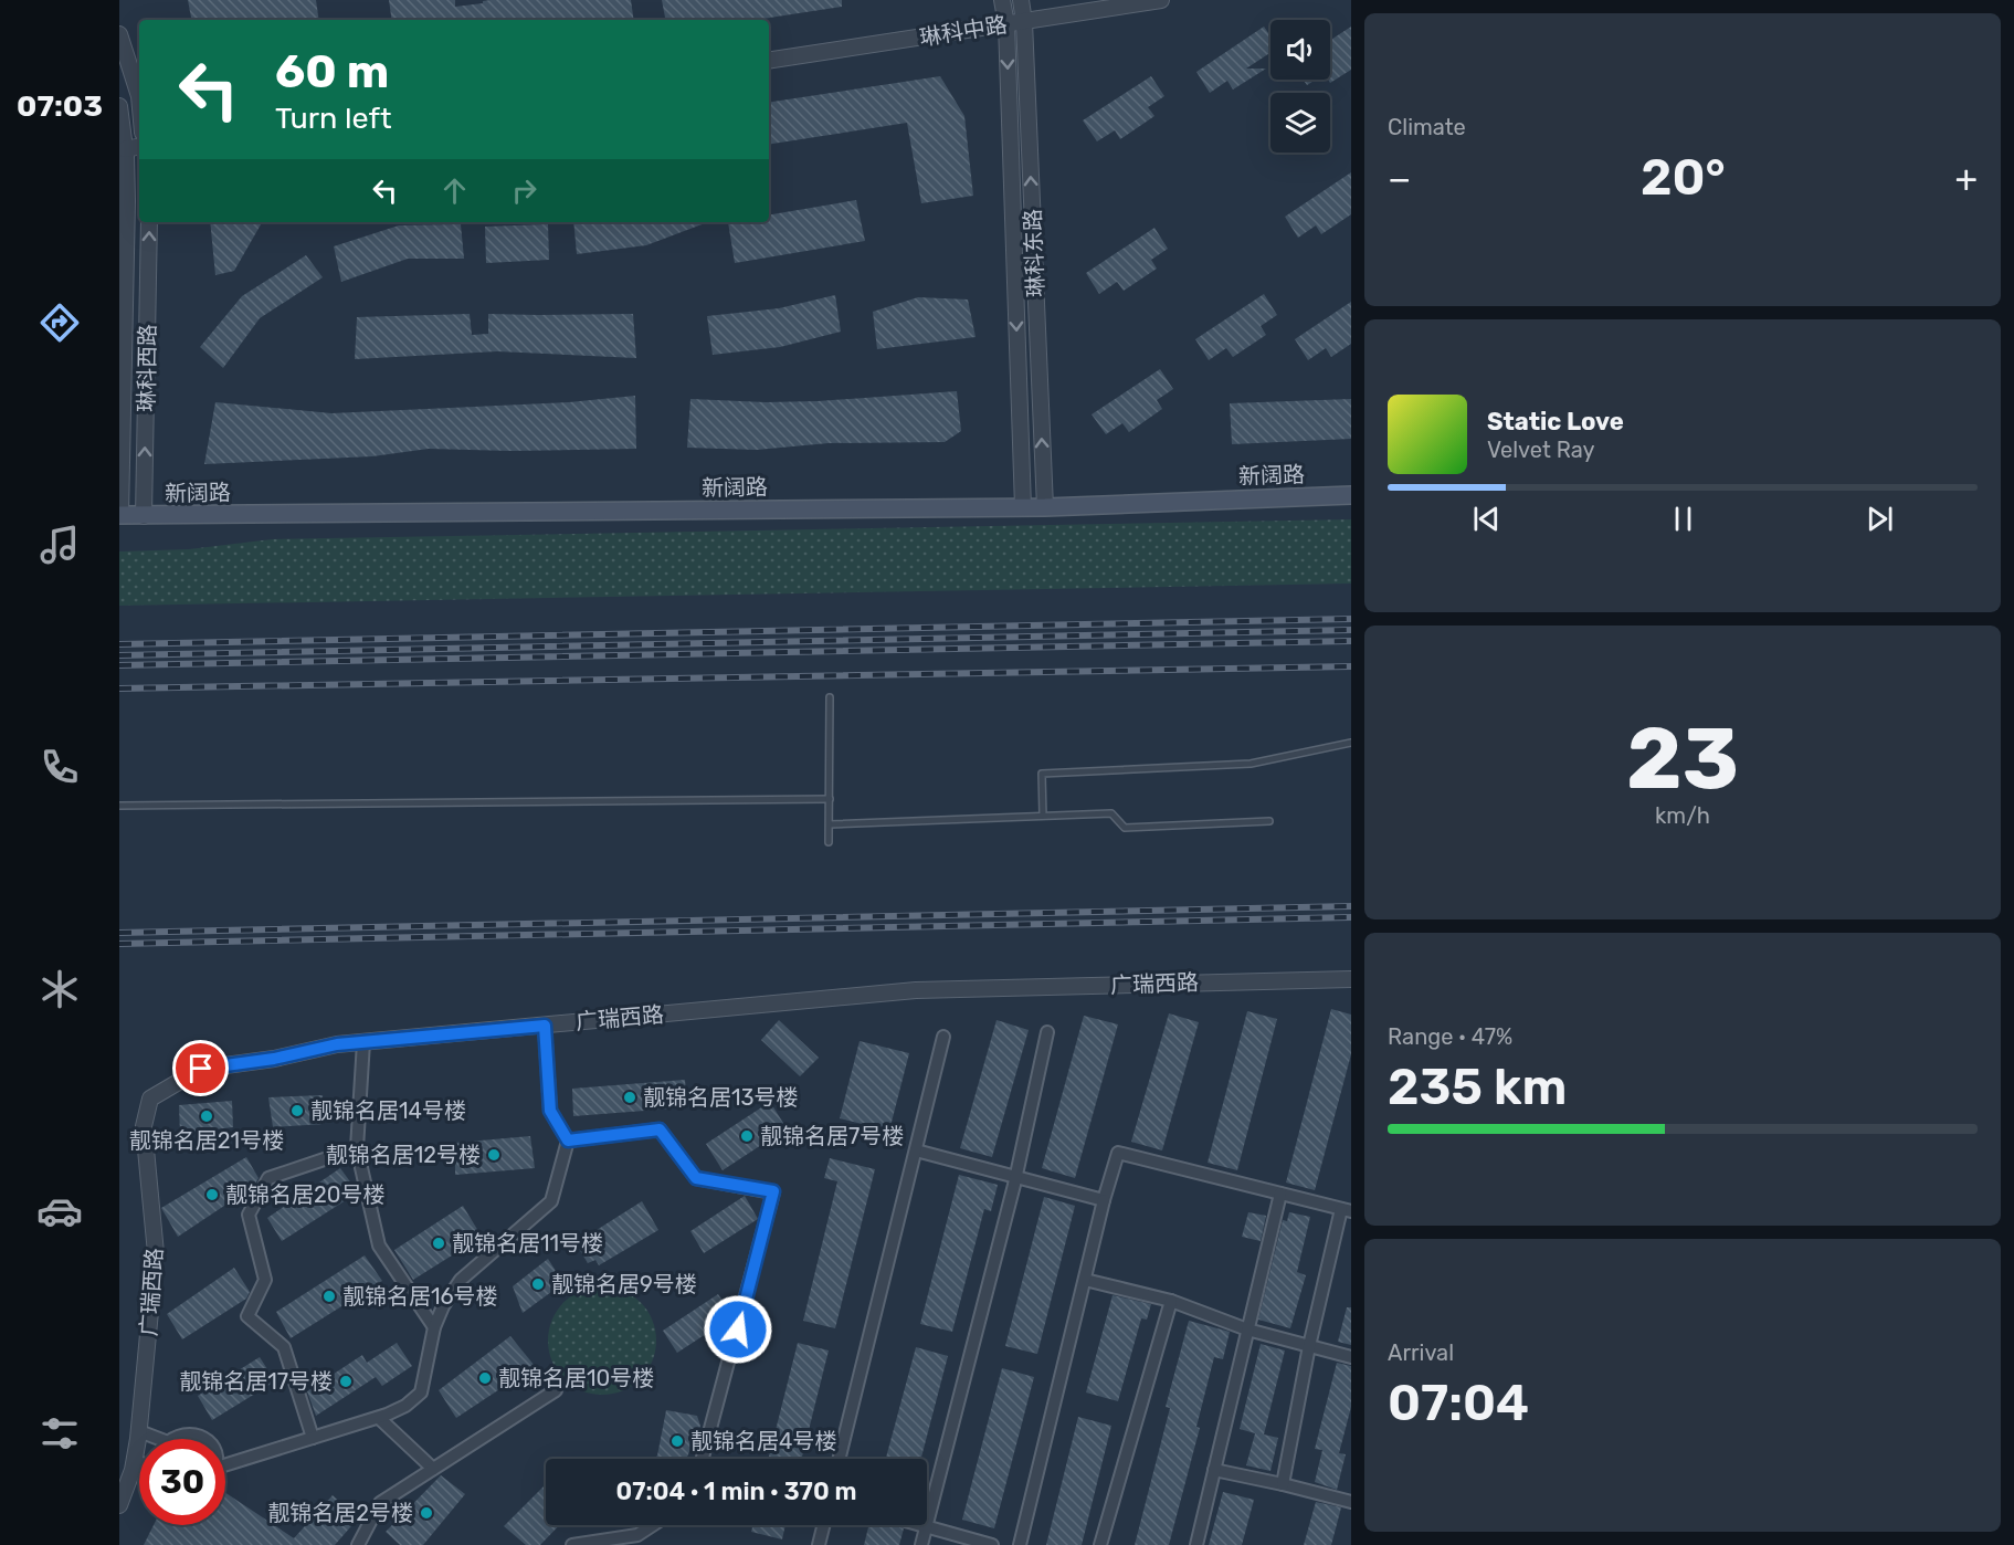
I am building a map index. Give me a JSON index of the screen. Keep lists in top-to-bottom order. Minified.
{"streets":{"main road":["新阔路"],"street":["琳科中路","琳科东路","琳科西路","广瑞西路"]},"crossings":[["琳科中路","琳科东路"],["琳科东路","新阔路"],["琳科西路","新阔路"]],"places":["靓锦名居13号楼","靓锦名居14号楼","靓锦名居21号楼","靓锦名居7号楼","靓锦名居12号楼","靓锦名居20号楼","靓锦名居11号楼","靓锦名居9号楼","靓锦名居16号楼","靓锦名居10号楼","靓锦名居17号楼","靓锦名居4号楼","靓锦名居2号楼"],"page":{"tabs":"07:03","tile":["Climate",["23","km/h"],["Range · 47%","235 km"],["Arrival","07:04"]],"turn":["60 m","Turn left"],"heat":["−","20°","+"],"song":["Static Love","Velvet Ray"],"limit":"30","trip":"07:04 · 1 min · 370 m"}}
